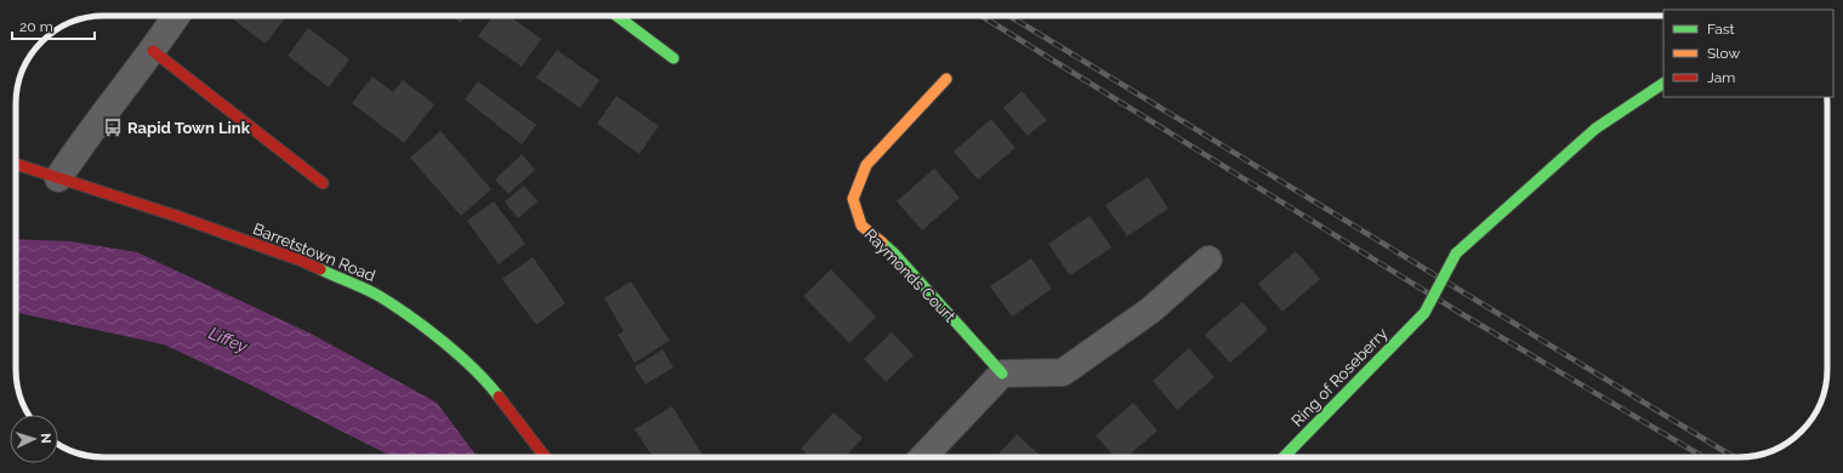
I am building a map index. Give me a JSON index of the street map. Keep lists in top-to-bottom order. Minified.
{"streets":{"street":["Barretstown Road","Raymonds Court","Ring of Roseberry"]},"water":["Liffey"],"places":{"bus stop":["Rapid Town Link"]},"legend":["Fast","Slow","Jam"],"scale_bar":"20 m","north":"right"}
